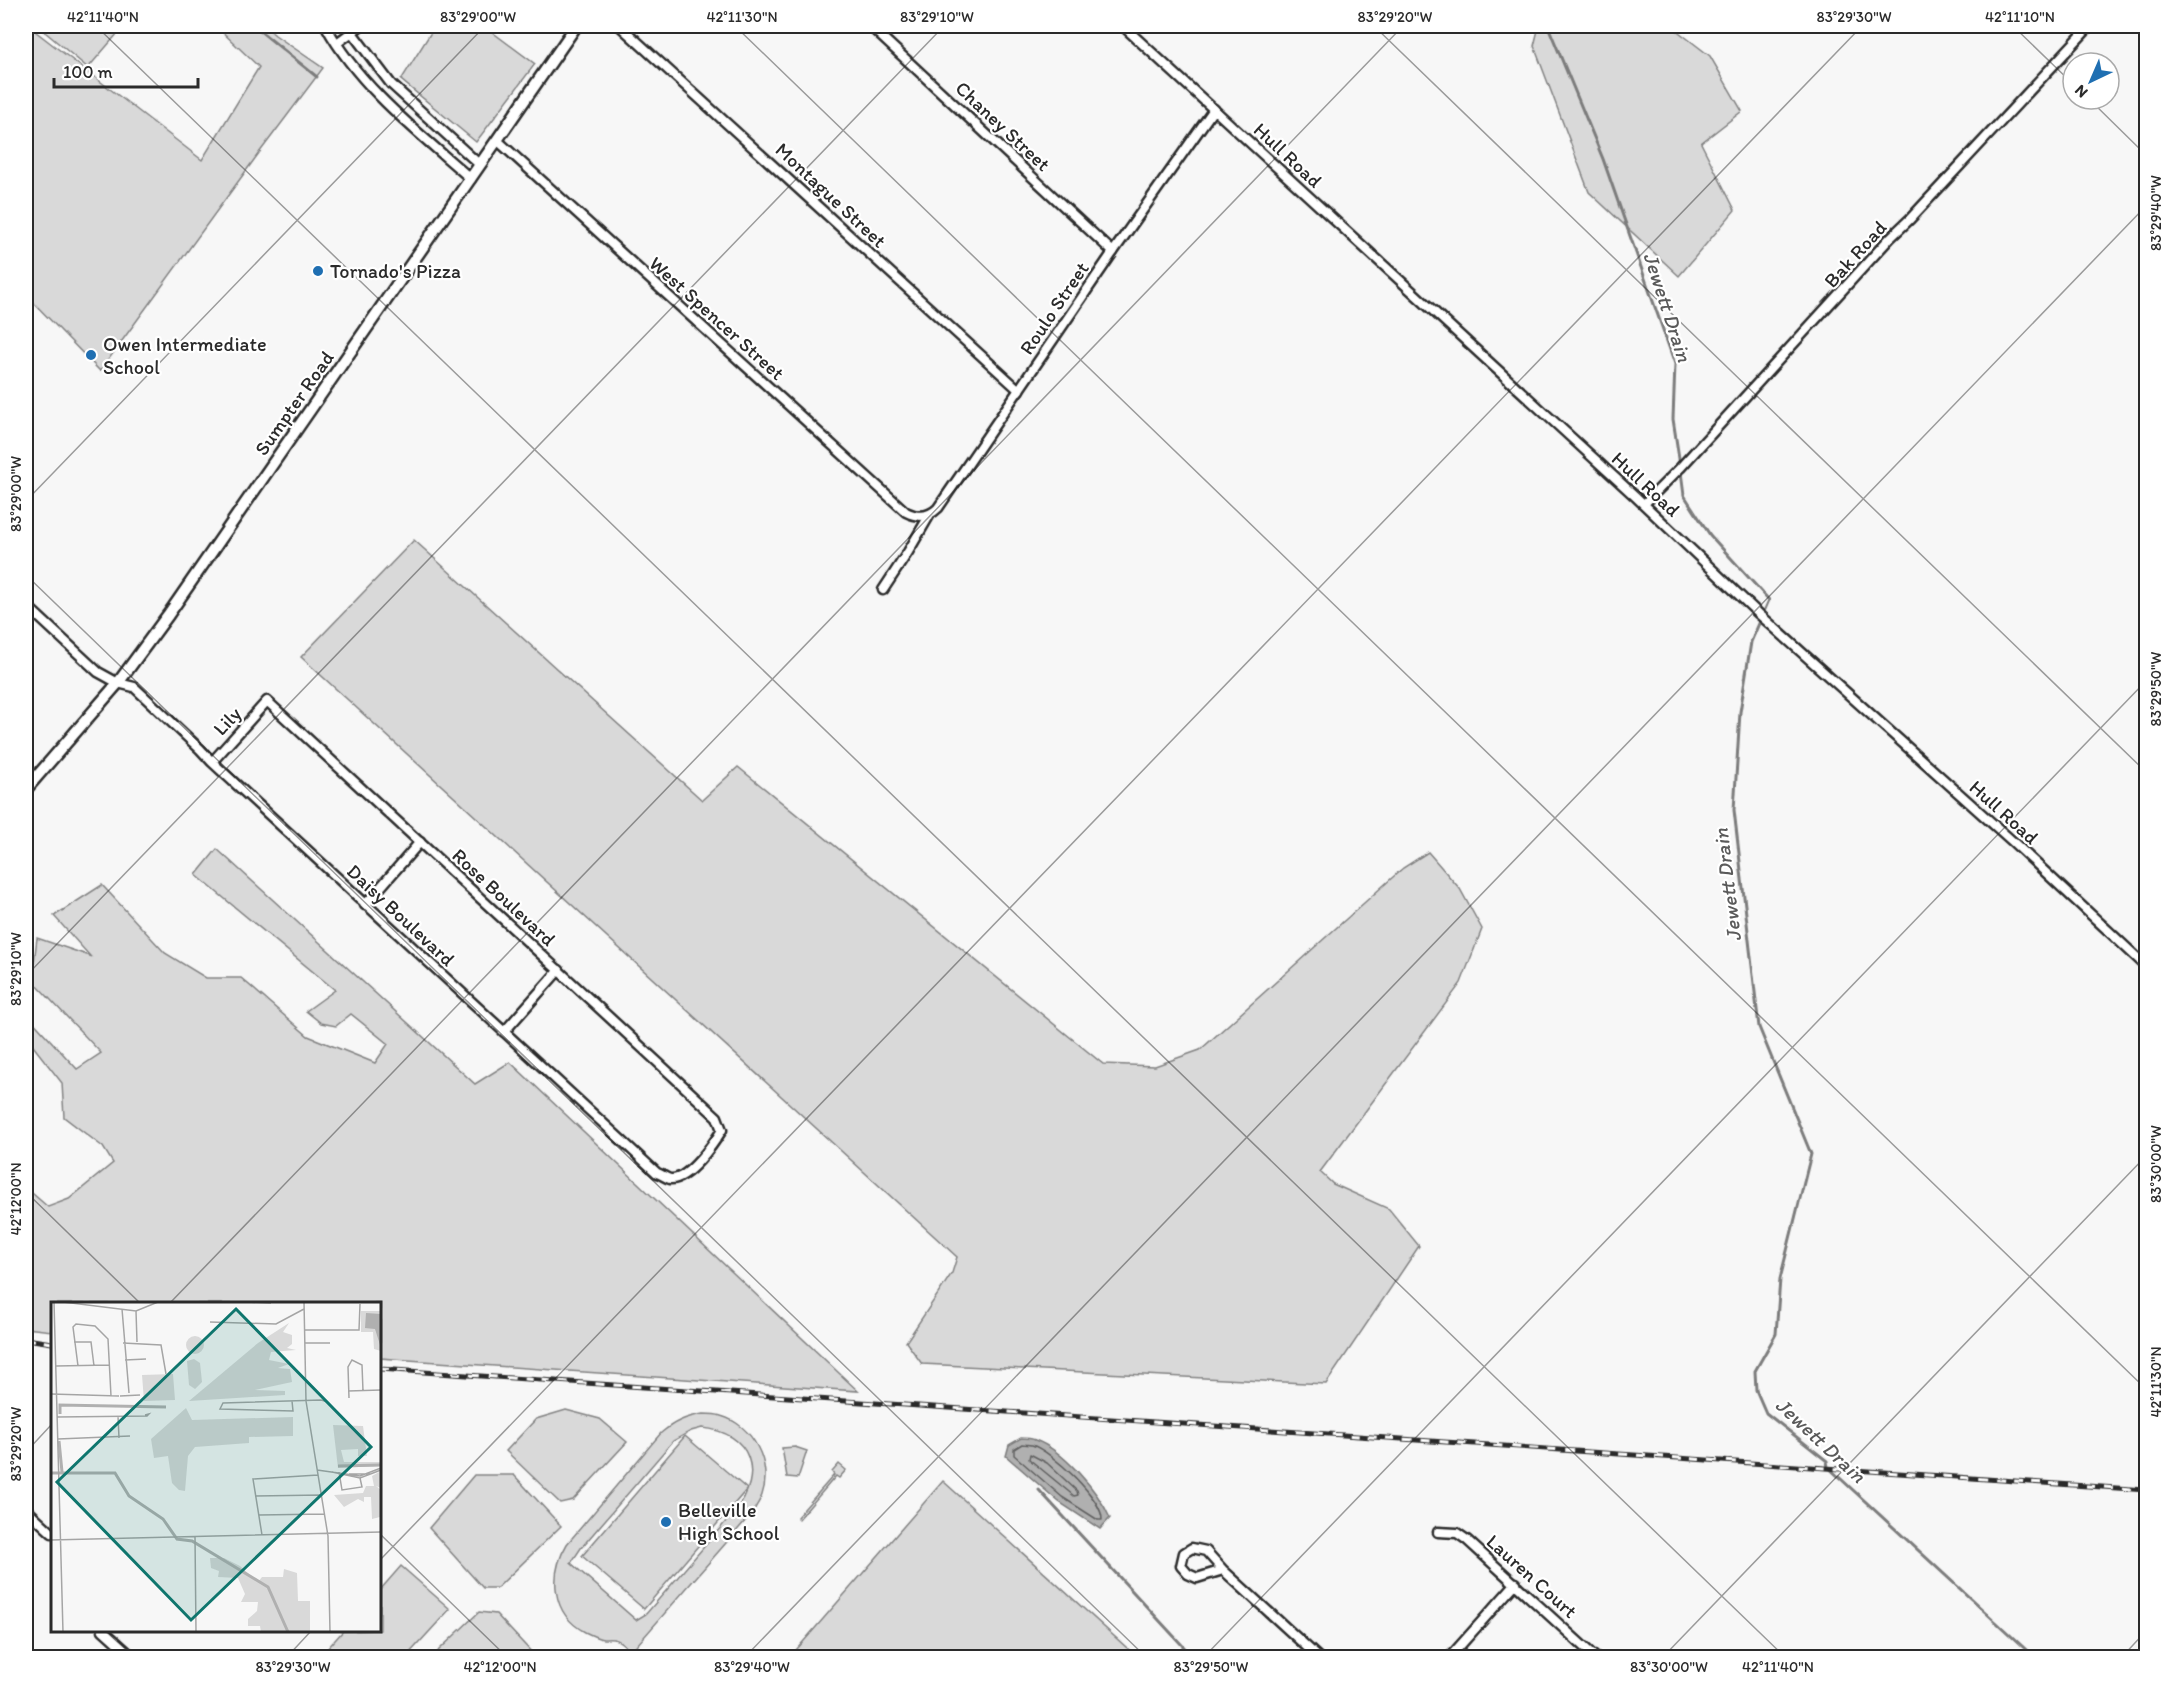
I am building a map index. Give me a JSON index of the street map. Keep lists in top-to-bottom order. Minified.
{"streets":{"street":["Chaney Street","Hull Road","Montague Street","Bak Road","Roulo Street","West Spencer Street","Sumpter Road","Lily","Rose Boulevard","Daisy Boulevard","Lauren Court"]},"crossings":[["Chaney Street","Roulo Street"],["Hull Road","Bak Road"],["Hull Road","Roulo Street"],["Montague Street","Roulo Street"],["Roulo Street","West Spencer Street"],["West Spencer Street","Sumpter Road"],["Sumpter Road","Daisy Boulevard"],["Lily","Rose Boulevard"],["Lily","Daisy Boulevard"],["Rose Boulevard","Daisy Boulevard"]],"water":["Jewett Drain"],"places":["Tornado's Pizza","Owen Intermediate School","Belleville High School"],"scale_bar":"100 m","north":"bottom left","coordinates":["42°11'40\"N","83°29'00\"W","42°11'30\"N","83°29'10\"W","83°29'20\"W","83°29'30\"W","42°11'10\"N","83°29'40\"W","83°29'50\"W","83°30'00\"W","42°12'00\"N"]}
